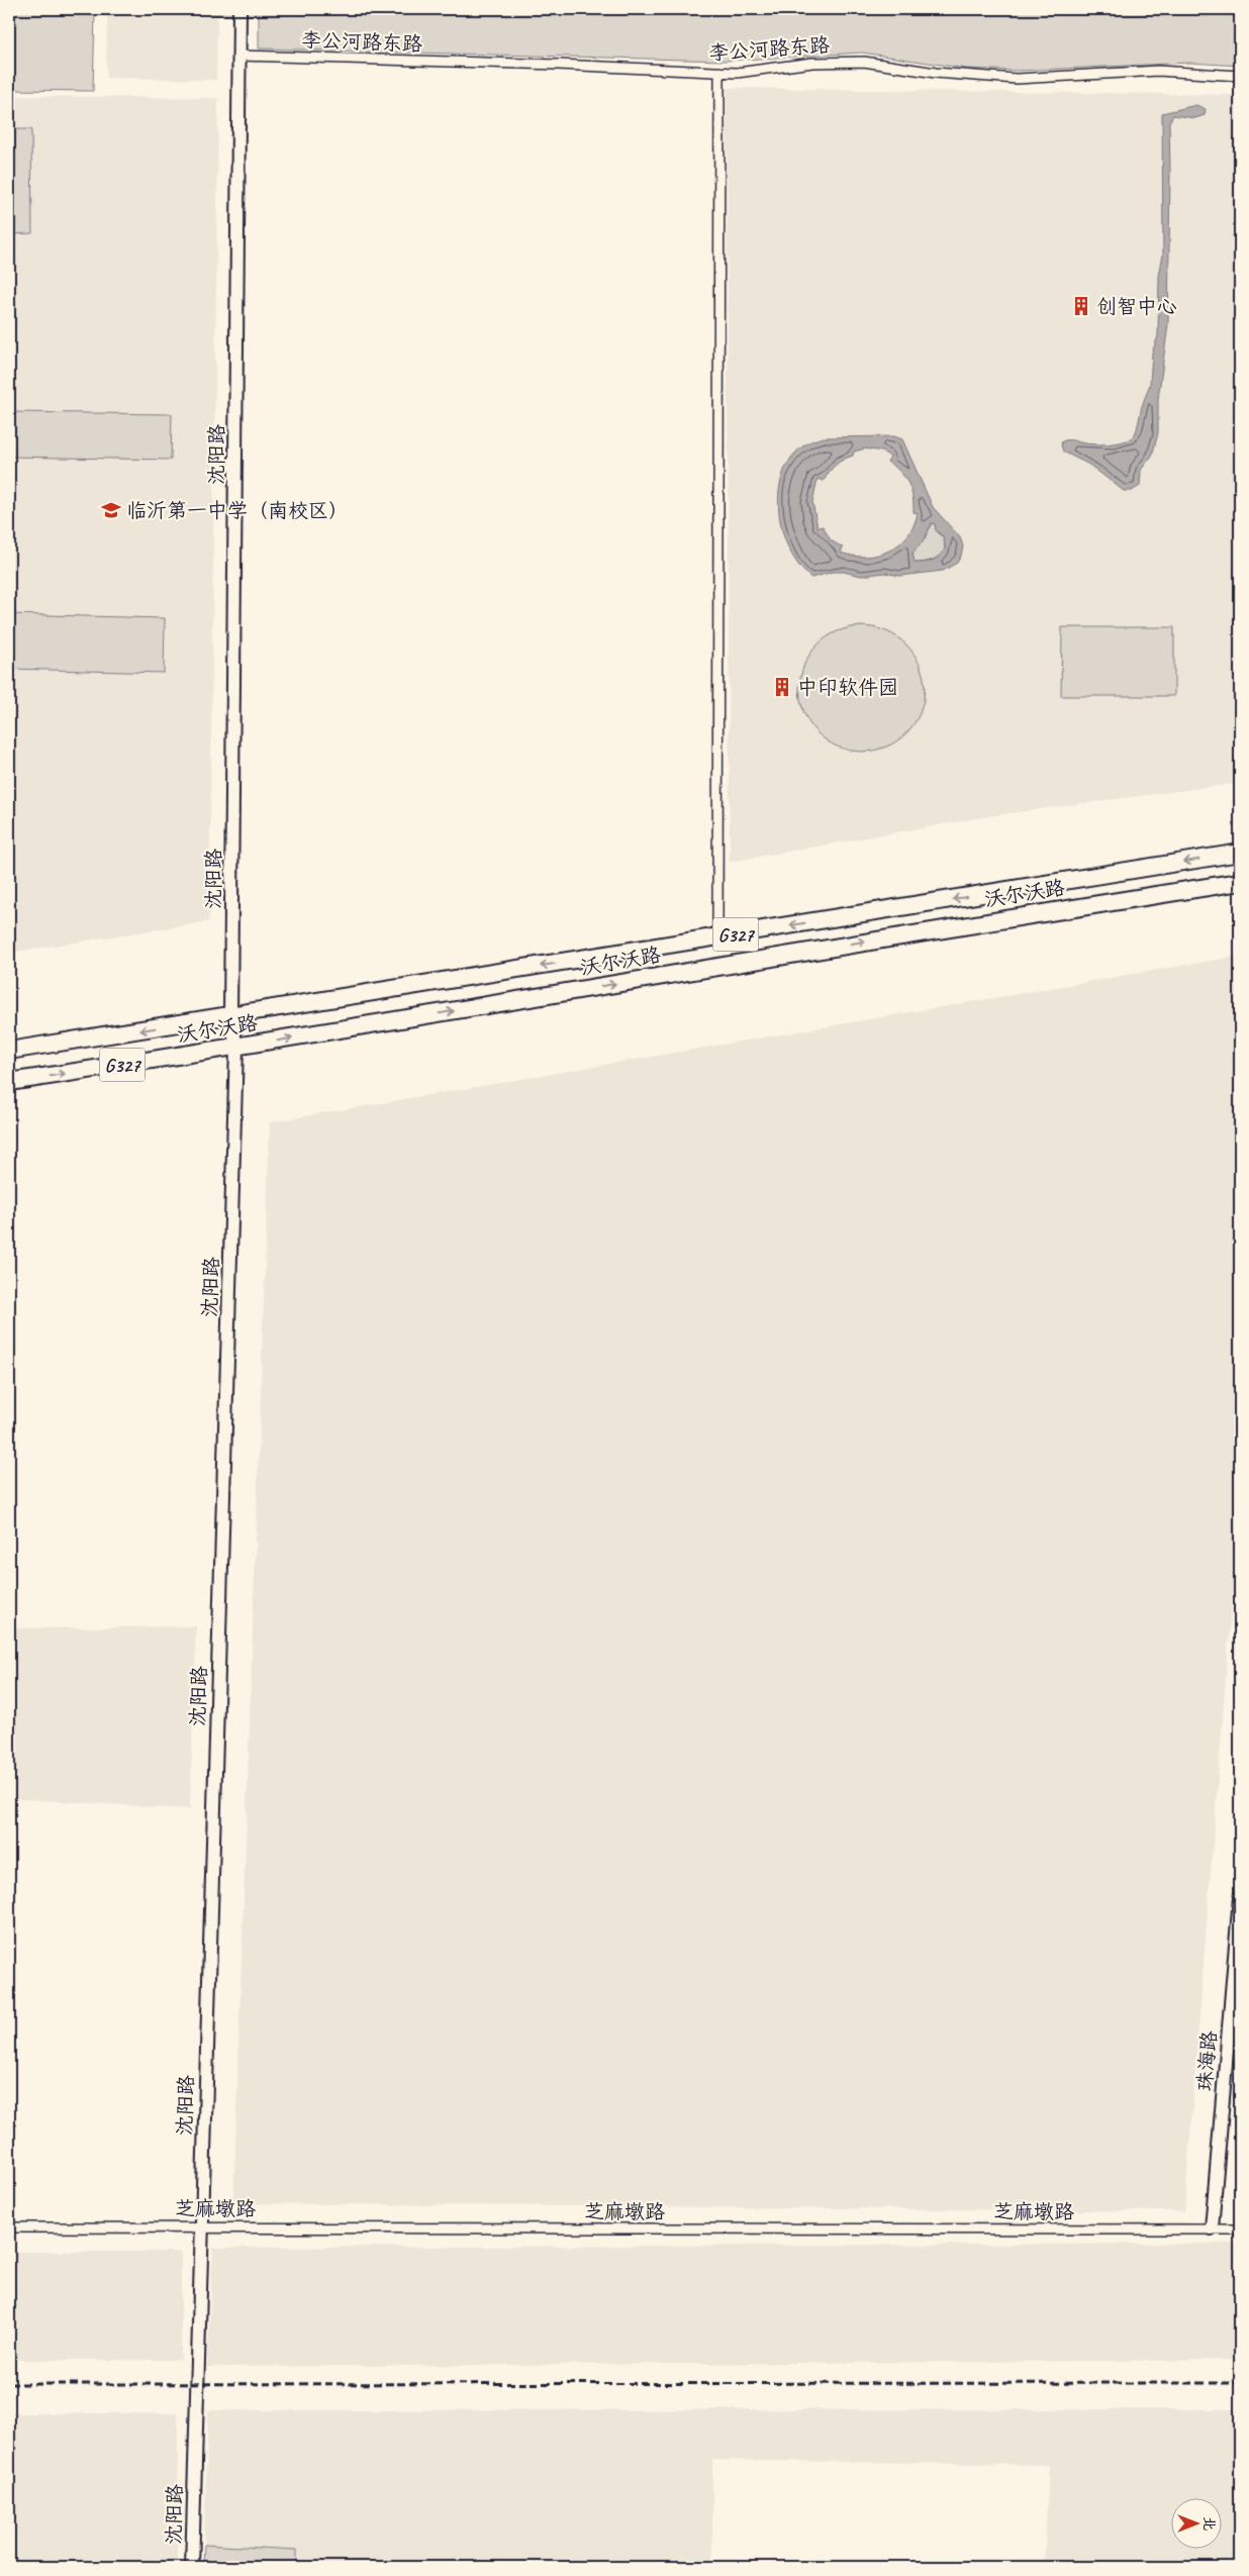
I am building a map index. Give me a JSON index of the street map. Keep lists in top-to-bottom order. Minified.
{"streets":{"highway":["沃尔沃路","G327"],"street":["李公河路东路","沈阳路","珠海路","芝麻墩路"]},"crossings":[["李公河路东路","沈阳路"],["沈阳路","沃尔沃路"],["沈阳路","芝麻墩路"],["珠海路","芝麻墩路"]],"places":{"building":["创智中心","中印软件园"],"school or university":["临沂第一中学（南校区）"]},"north":"right"}
